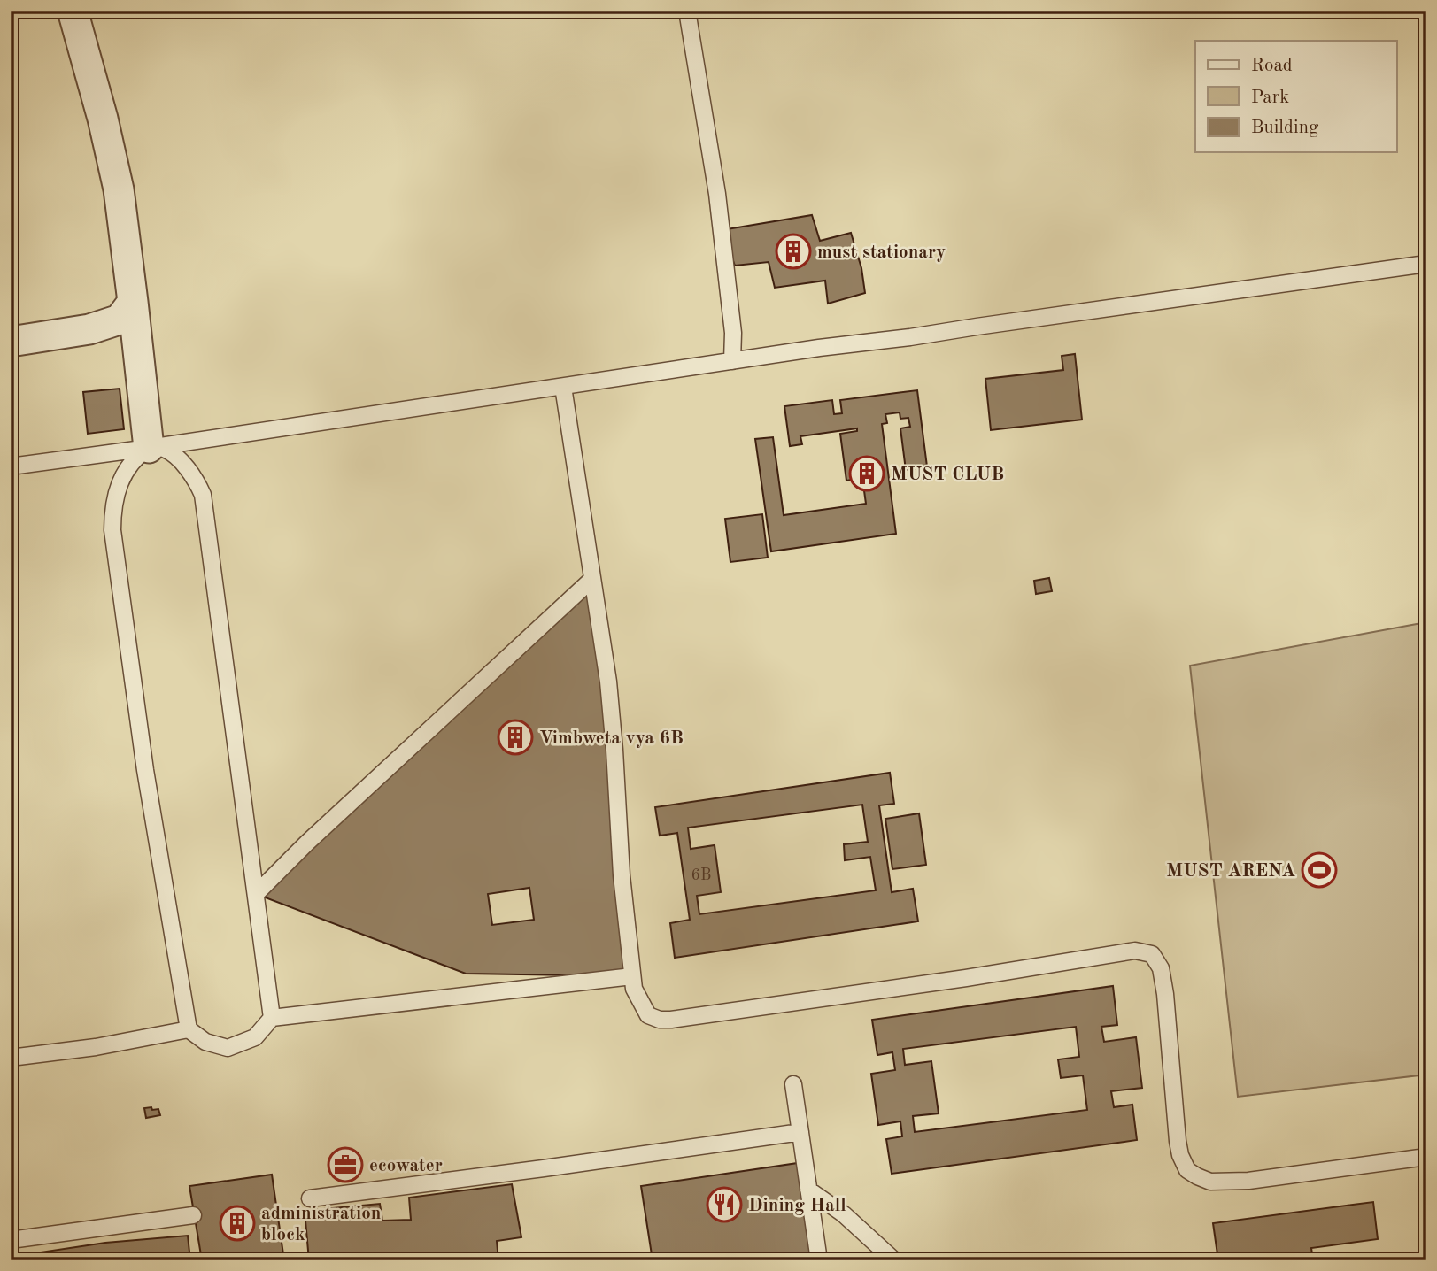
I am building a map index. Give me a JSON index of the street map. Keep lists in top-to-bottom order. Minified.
{"places":{"building":["must stationary","MUST CLUB","Vimbweta vya 6B","administration block"],"sports":["MUST ARENA"],"office":["ecowater"],"restaurant":["Dining Hall"]},"house_numbers":["6B"],"legend":["Road","Park","Building"]}
